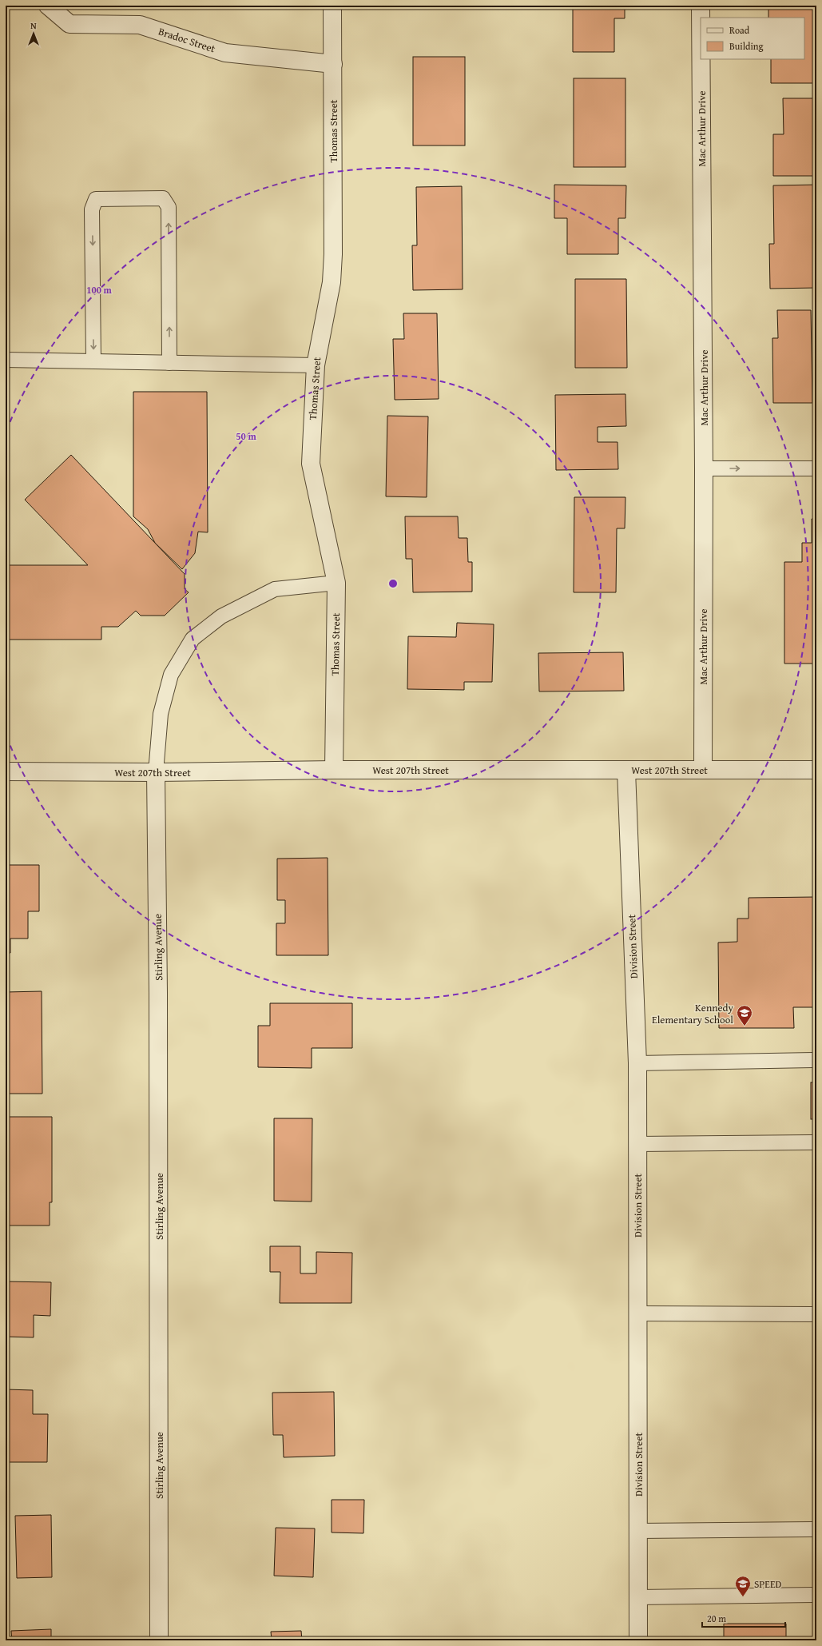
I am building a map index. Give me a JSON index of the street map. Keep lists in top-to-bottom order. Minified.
{"streets":{"street":["Bradoc Street","Mac Arthur Drive","Thomas Street","West 207th Street","Division Street","Stirling Avenue"]},"crossings":[["Bradoc Street","Thomas Street"],["Mac Arthur Drive","West 207th Street"],["Thomas Street","West 207th Street"],["West 207th Street","Division Street"],["West 207th Street","Stirling Avenue"]],"places":{"school or university":["Kennedy Elementary School","SPEED"]},"legend":["Road","Building"],"scale_bar":"20 m","north":"top","rings":["100 m","50 m"]}
